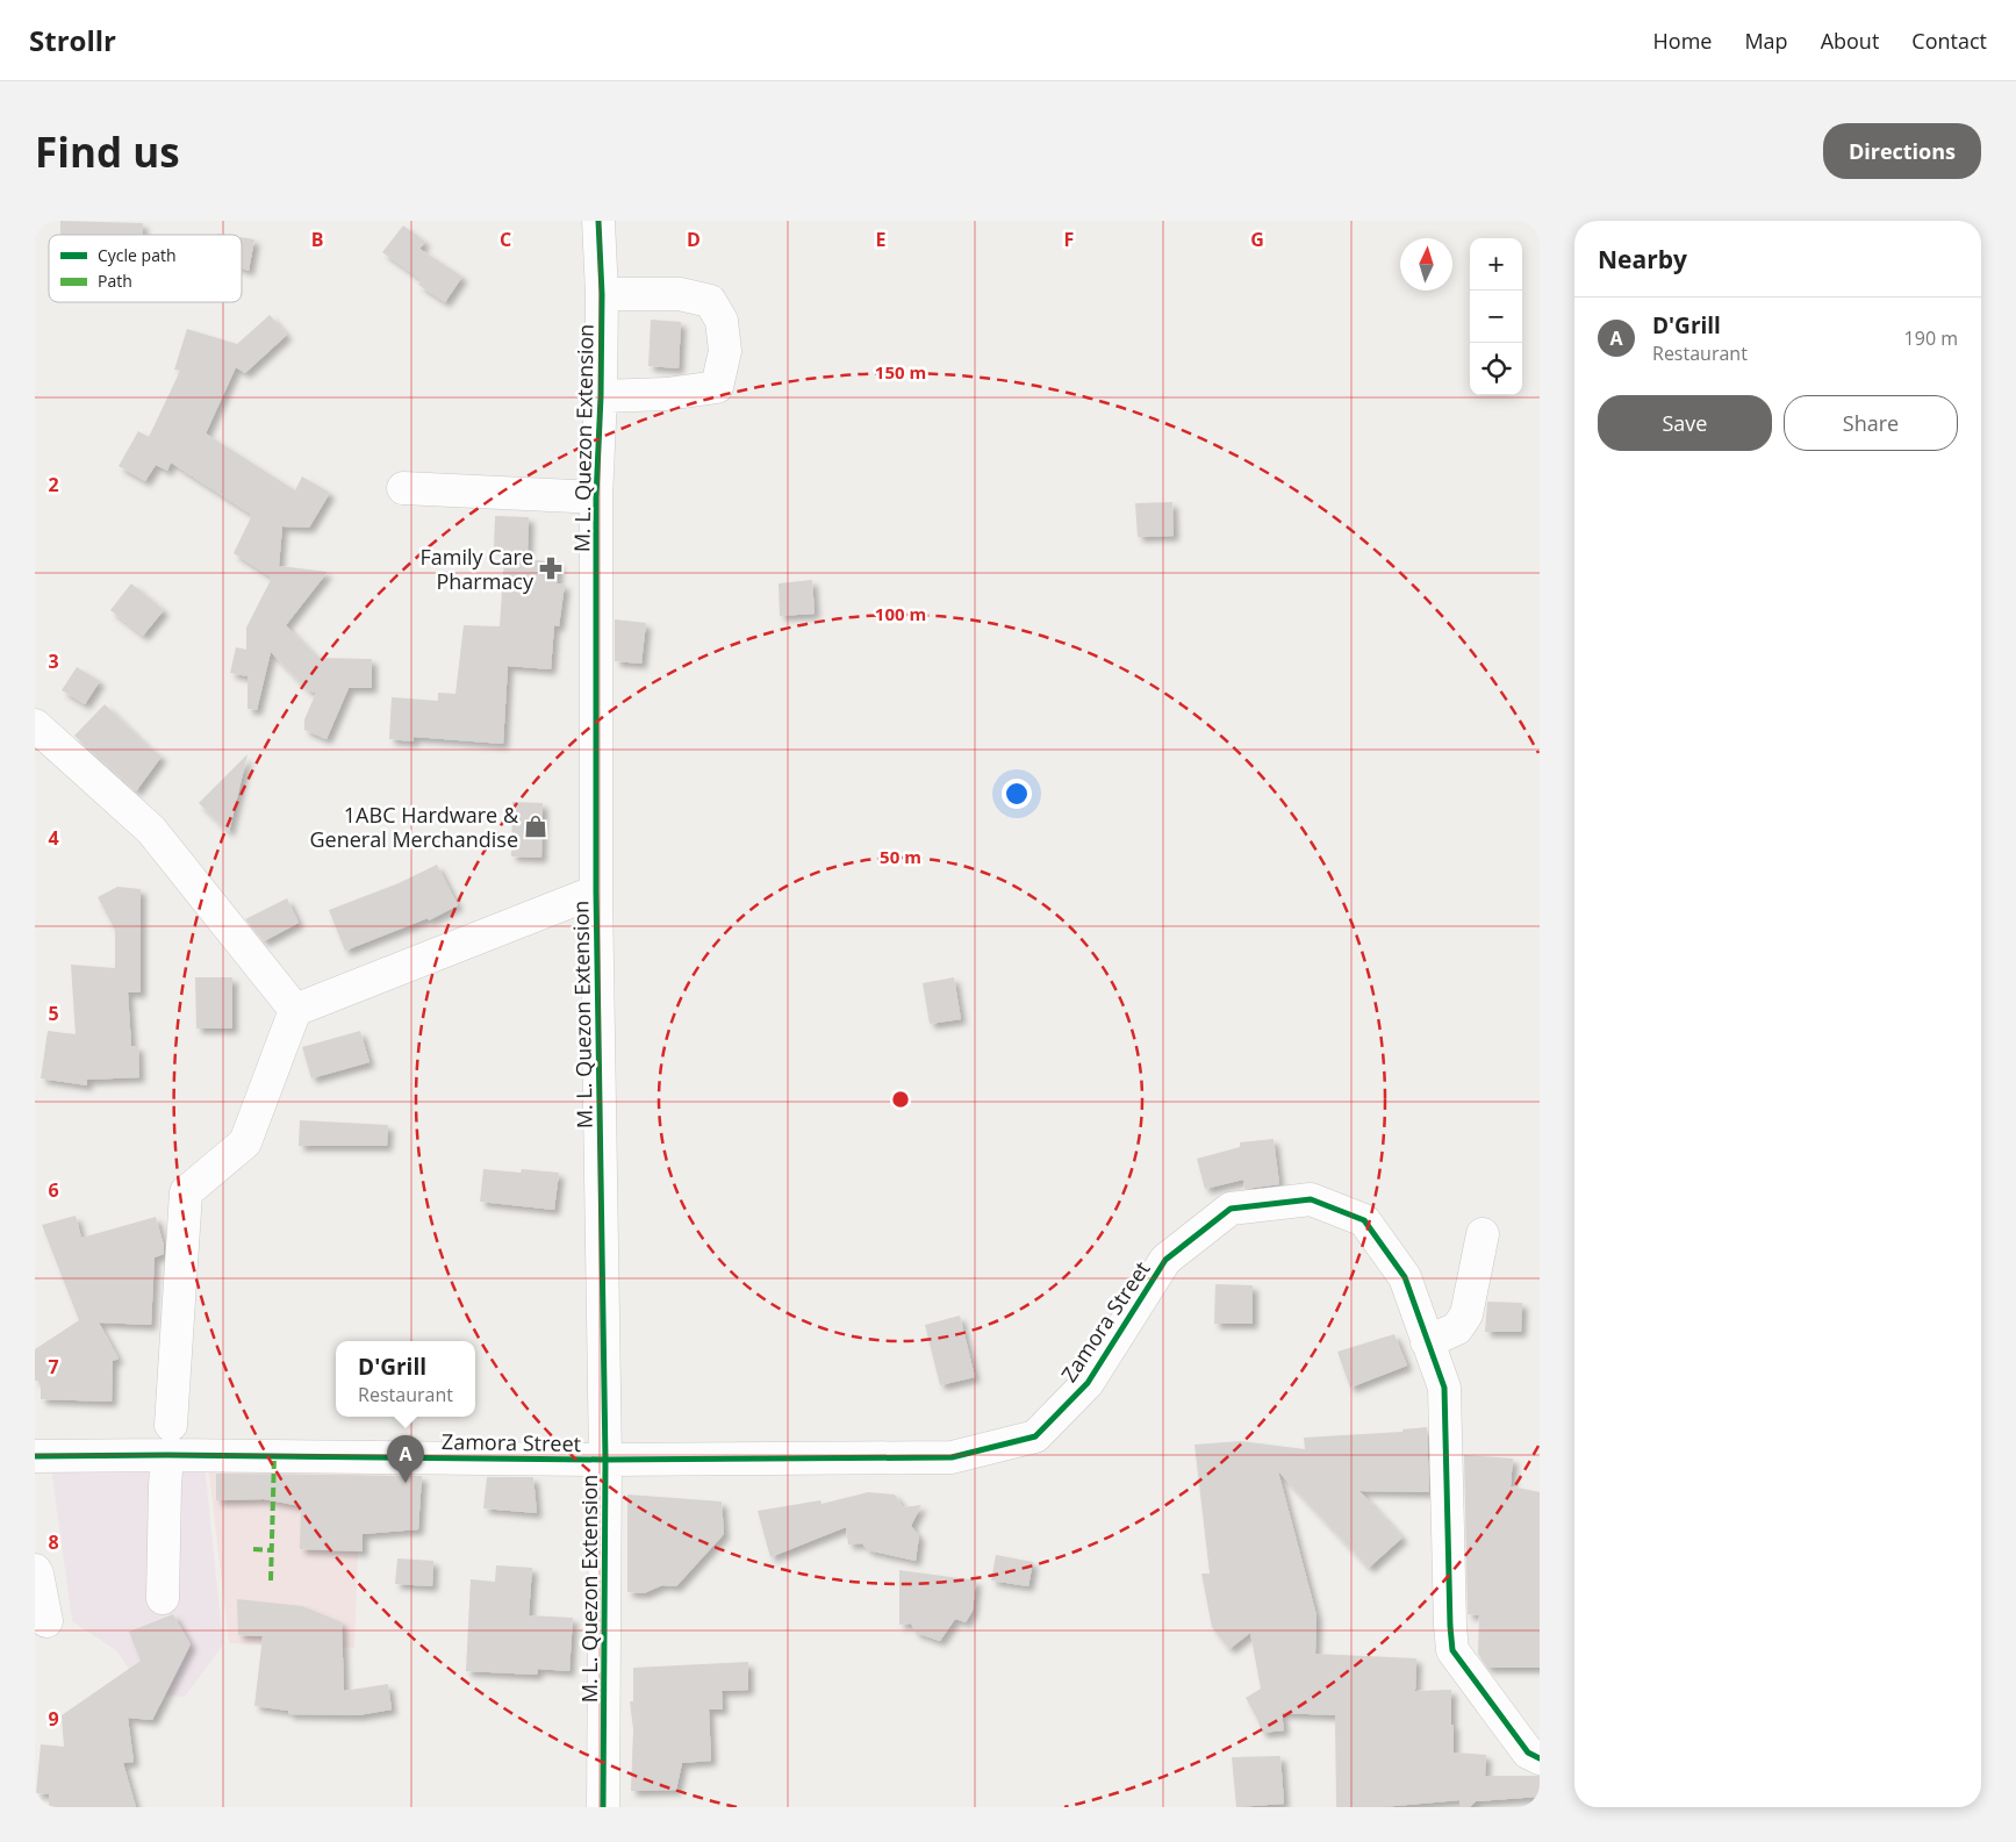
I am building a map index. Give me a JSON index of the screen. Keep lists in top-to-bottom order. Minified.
{"streets":{"street":["M. L. Quezon Extension","Zamora Street"]},"crossings":[["M. L. Quezon Extension","Zamora Street"]],"places":{"pharmacy":["Family Care Pharmacy"],"shop":["1ABC Hardware & General Merchandise"]},"legend":["Cycle path","Path"],"north":"top","page":{"header":"Strollr","nav":["Home","Map","About","Contact"],"buttons":["Directions",["Save","Share"]],"title":"Find us","heading":"Nearby","map_buttons":["+","−"],"list":[{"mark":"A","name":"D'Grill","note":"Restaurant","value":"190 m"}],"popup":["D'Grill","Restaurant"],"pins":"A"},"grid":{"columns":["B","C","D","E","F","G"],"rows":["2","3","4","5","6","7","8","9"]},"rings":["150 m","100 m","50 m"]}
